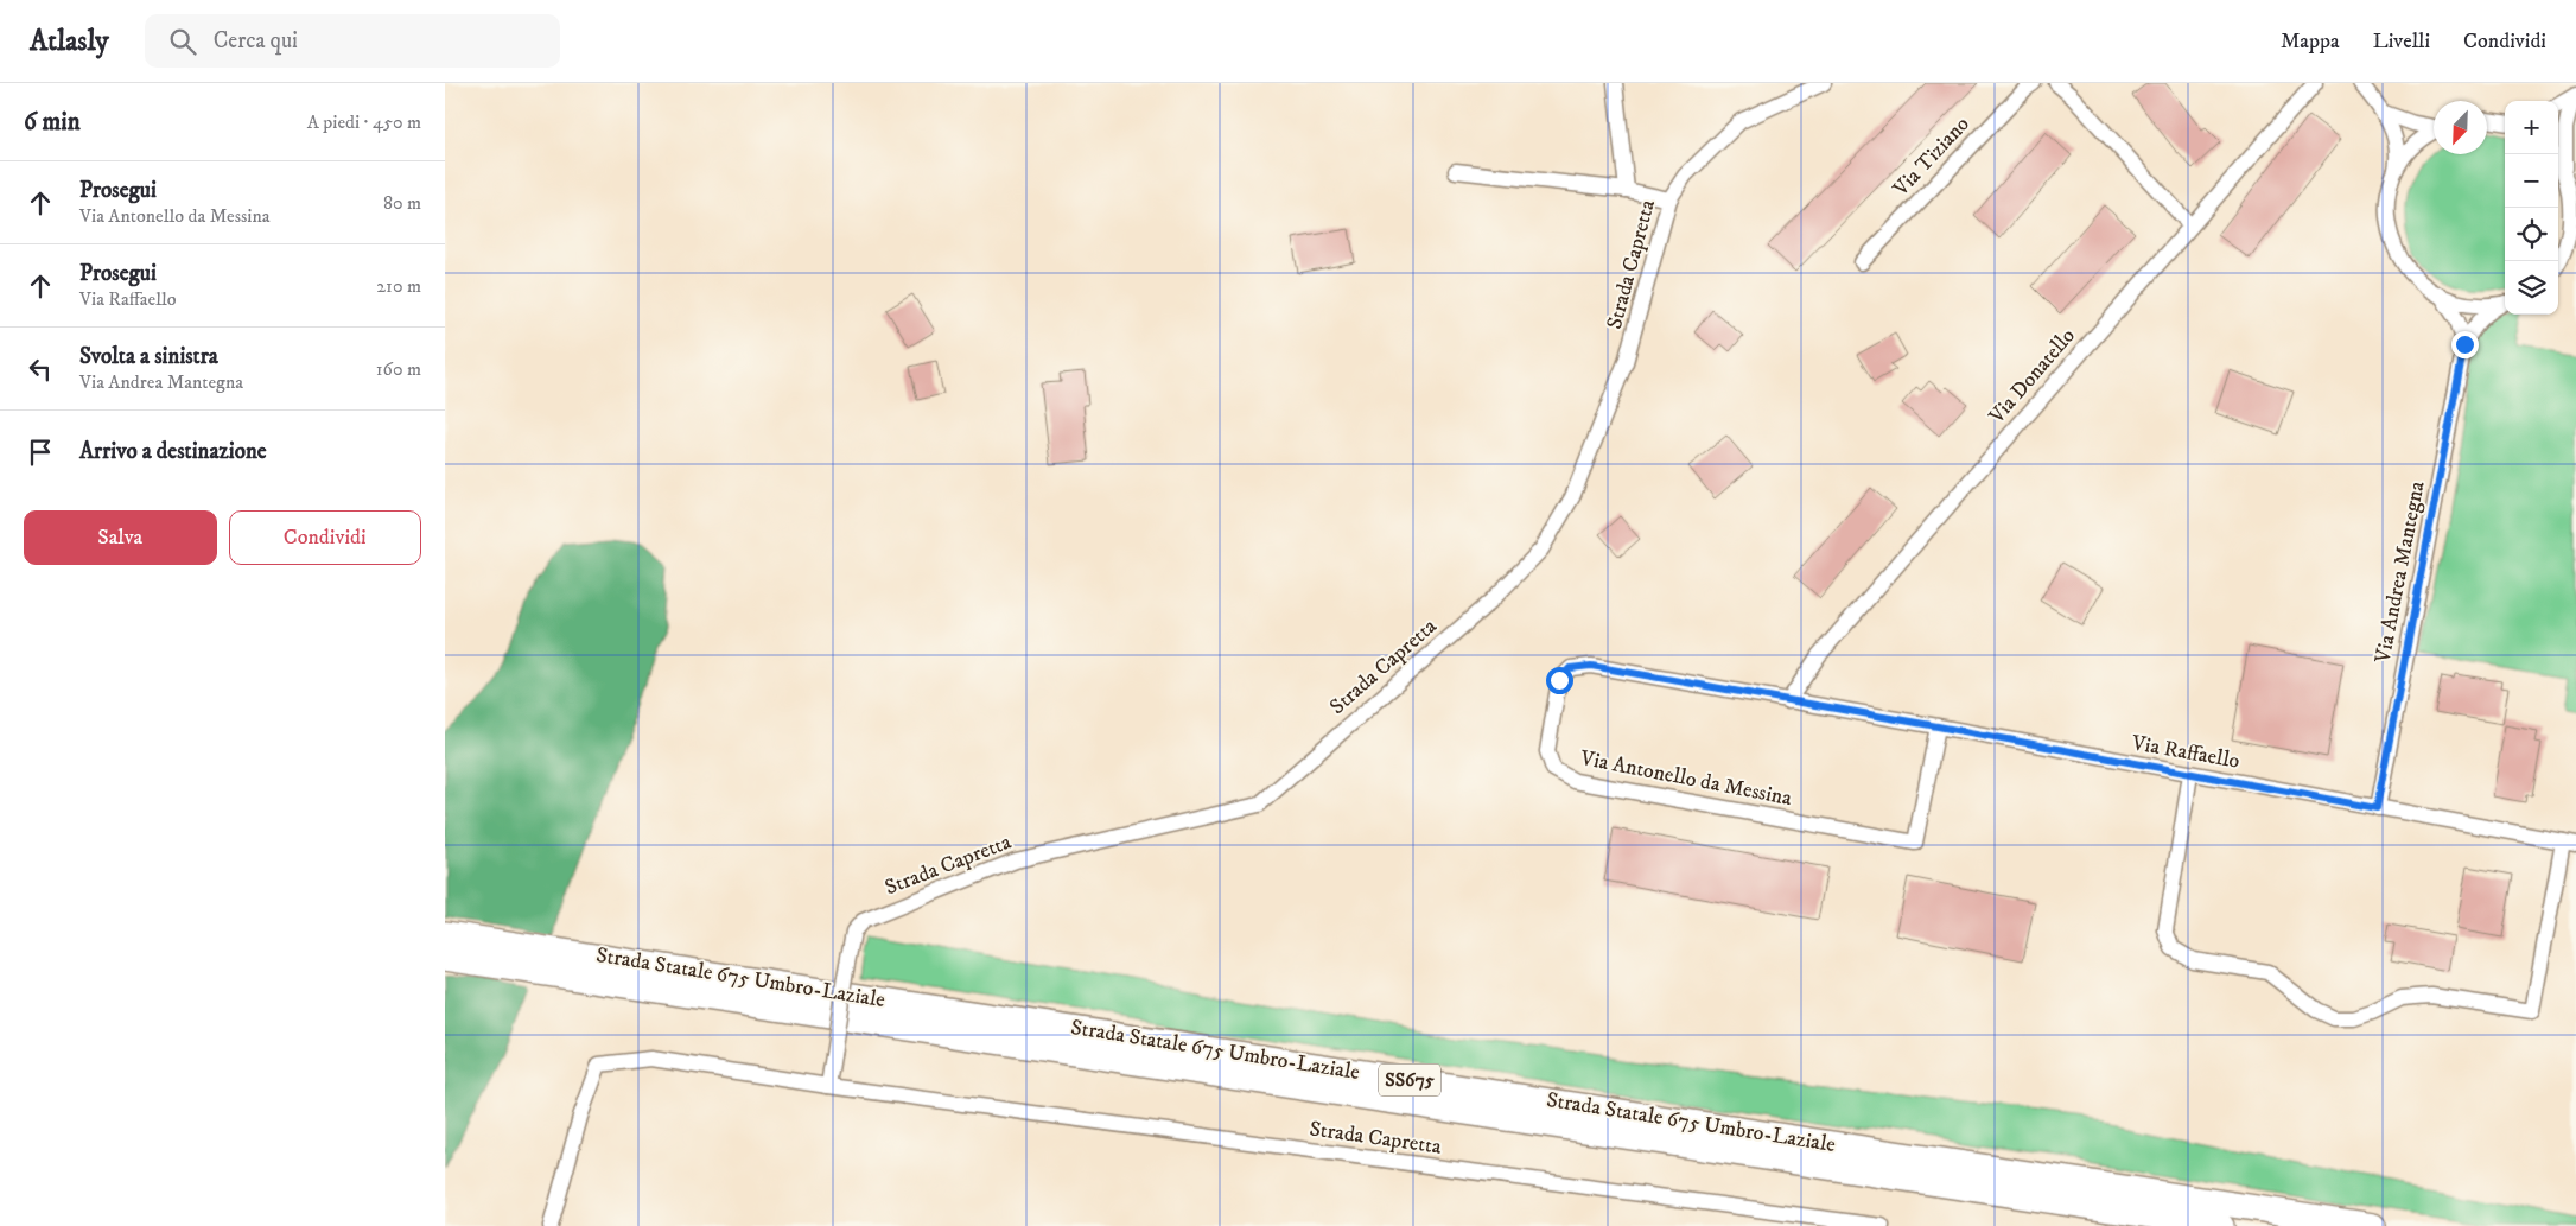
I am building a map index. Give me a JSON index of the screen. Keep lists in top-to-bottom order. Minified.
{"streets":{"highway":["Strada Statale 675 Umbro-Laziale","SS675"],"street":["Via Tiziano","Strada Capretta","Via Donatello","Via Andrea Mantegna","Via Raffaello","Via Antonello da Messina"]},"crossings":[["Via Donatello","Via Raffaello"],["Via Donatello","Via Antonello da Messina"],["Via Andrea Mantegna","Via Raffaello"],["Via Raffaello","Via Antonello da Messina"]],"north":"bottom left","page":{"header":"Atlasly","search":"Cerca qui","nav":["Mappa","Livelli","Condividi"],"heading":["6 min","A piedi · 450 m"],"map_buttons":["+","−"],"list":[["Prosegui","Via Antonello da Messina","80 m"],["Prosegui","Via Raffaello","210 m"],["Svolta a sinistra","Via Andrea Mantegna","160 m"],"Arrivo a destinazione"],"buttons":["Salva","Condividi"]}}
